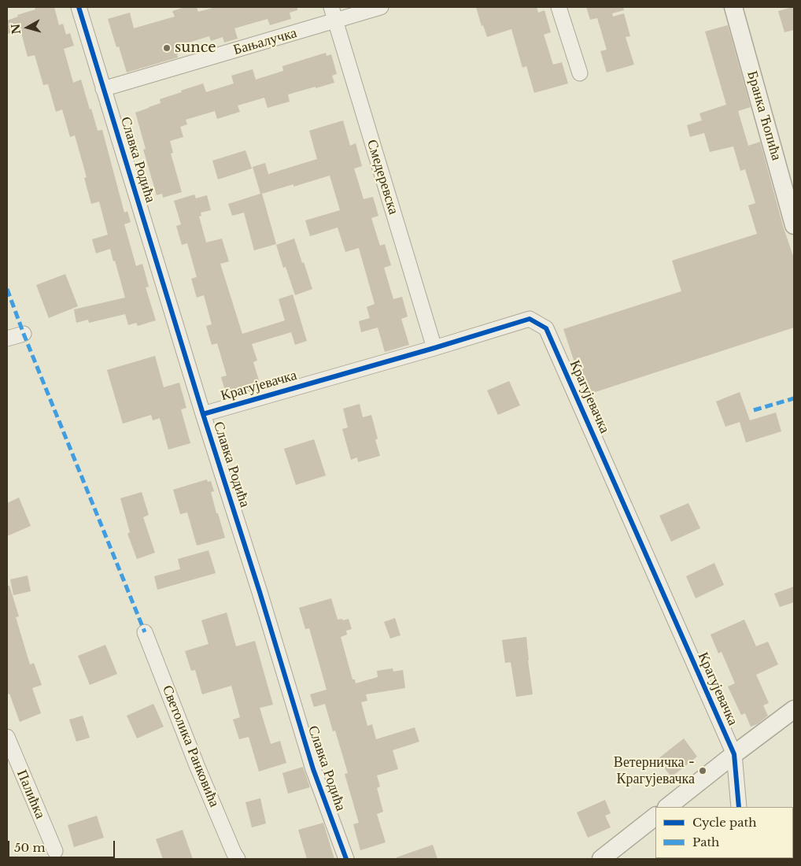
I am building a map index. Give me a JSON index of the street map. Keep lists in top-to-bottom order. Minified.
{"streets":{"street":["Бањалучка","Бранка Ћопића","Славка Родића","Смедеревска","Крагујевачка","Светолика Ранковића","Палићка"]},"crossings":[["Бањалучка","Славка Родића"],["Бањалучка","Смедеревска"],["Славка Родића","Крагујевачка"],["Смедеревска","Крагујевачка"]],"places":["sunce","Ветерничка - Крагујевачка"],"legend":["Cycle path","Path"],"scale_bar":"50 m","north":"left"}
